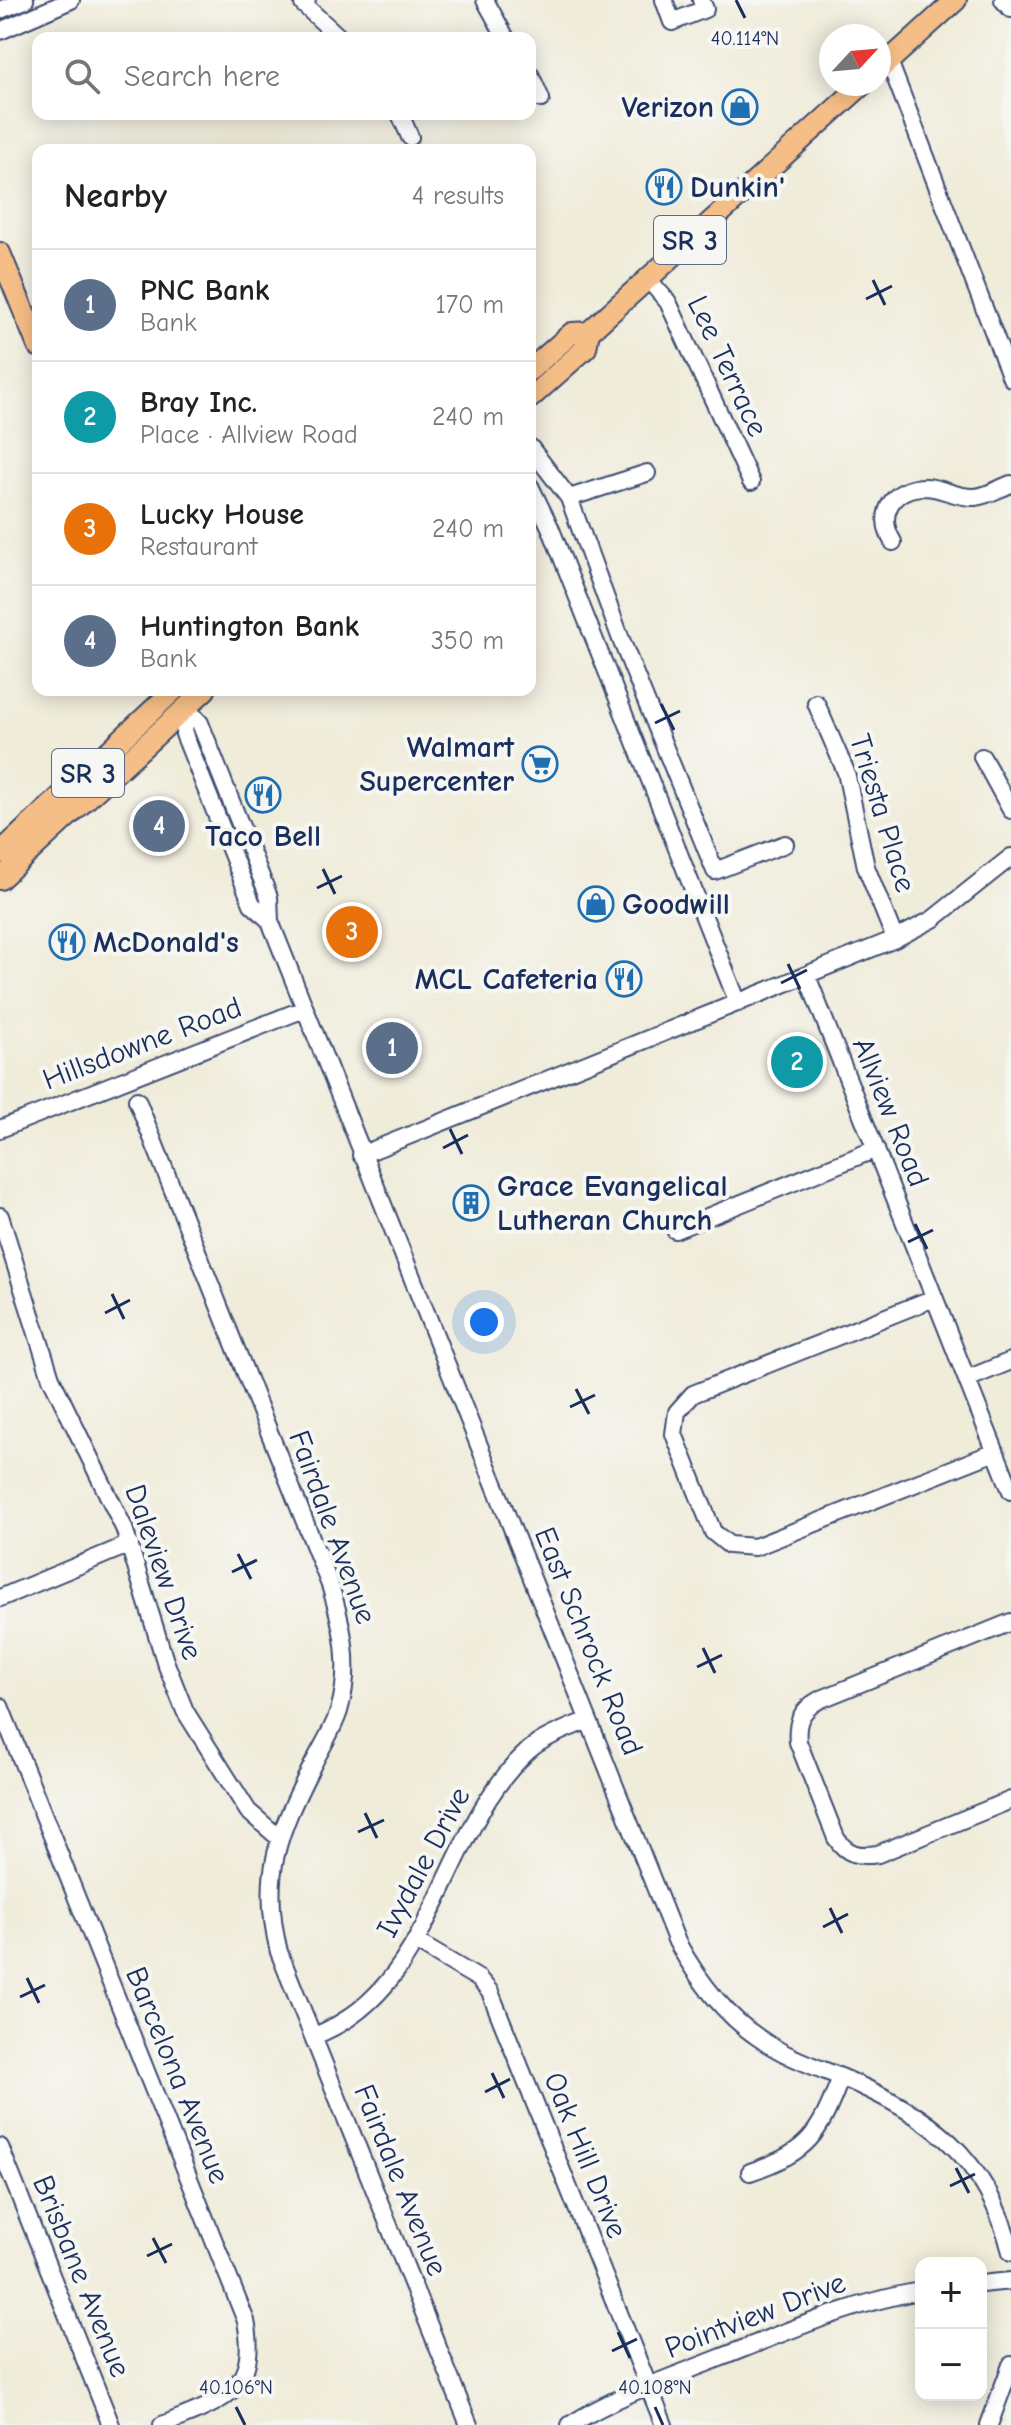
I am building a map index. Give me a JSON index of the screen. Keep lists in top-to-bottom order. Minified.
{"streets":{"main road":["SR 3"],"street":["Lee Terrace","Triesta Place","Hillsdowne Road","Allview Road","Fairdale Avenue","Daleview Drive","East Schrock Road","Ivydale Drive","Barcelona Avenue","Oak Hill Drive","Brisbane Avenue","Pointview Drive"]},"crossings":[["SR 3","Lee Terrace"],["Hillsdowne Road","East Schrock Road"],["Fairdale Avenue","Daleview Drive"],["Fairdale Avenue","Ivydale Drive"],["East Schrock Road","Ivydale Drive"],["Ivydale Drive","Oak Hill Drive"],["Oak Hill Drive","Pointview Drive"]],"places":{"shop":["Verizon","Goodwill"],"restaurant":["Dunkin'","Taco Bell","McDonald's","MCL Cafeteria"],"supermarket":["Walmart Supercenter"],"building":["Grace Evangelical Lutheran Church"]},"north":"top right","page":{"search":"Search here","heading":["Nearby","4 results"],"list":[{"mark":"1","name":"PNC Bank","note":"Bank","value":"170 m"},{"mark":"2","name":"Bray Inc.","note":"Place · Allview Road","value":"240 m"},{"mark":"3","name":"Lucky House","note":"Restaurant","value":"240 m"},{"mark":"4","name":"Huntington Bank","note":"Bank","value":"350 m"}],"pins":["4","3","1","2"],"map_buttons":["+","−"]},"coordinates":["40.114°N","40.106°N","40.108°N"]}
